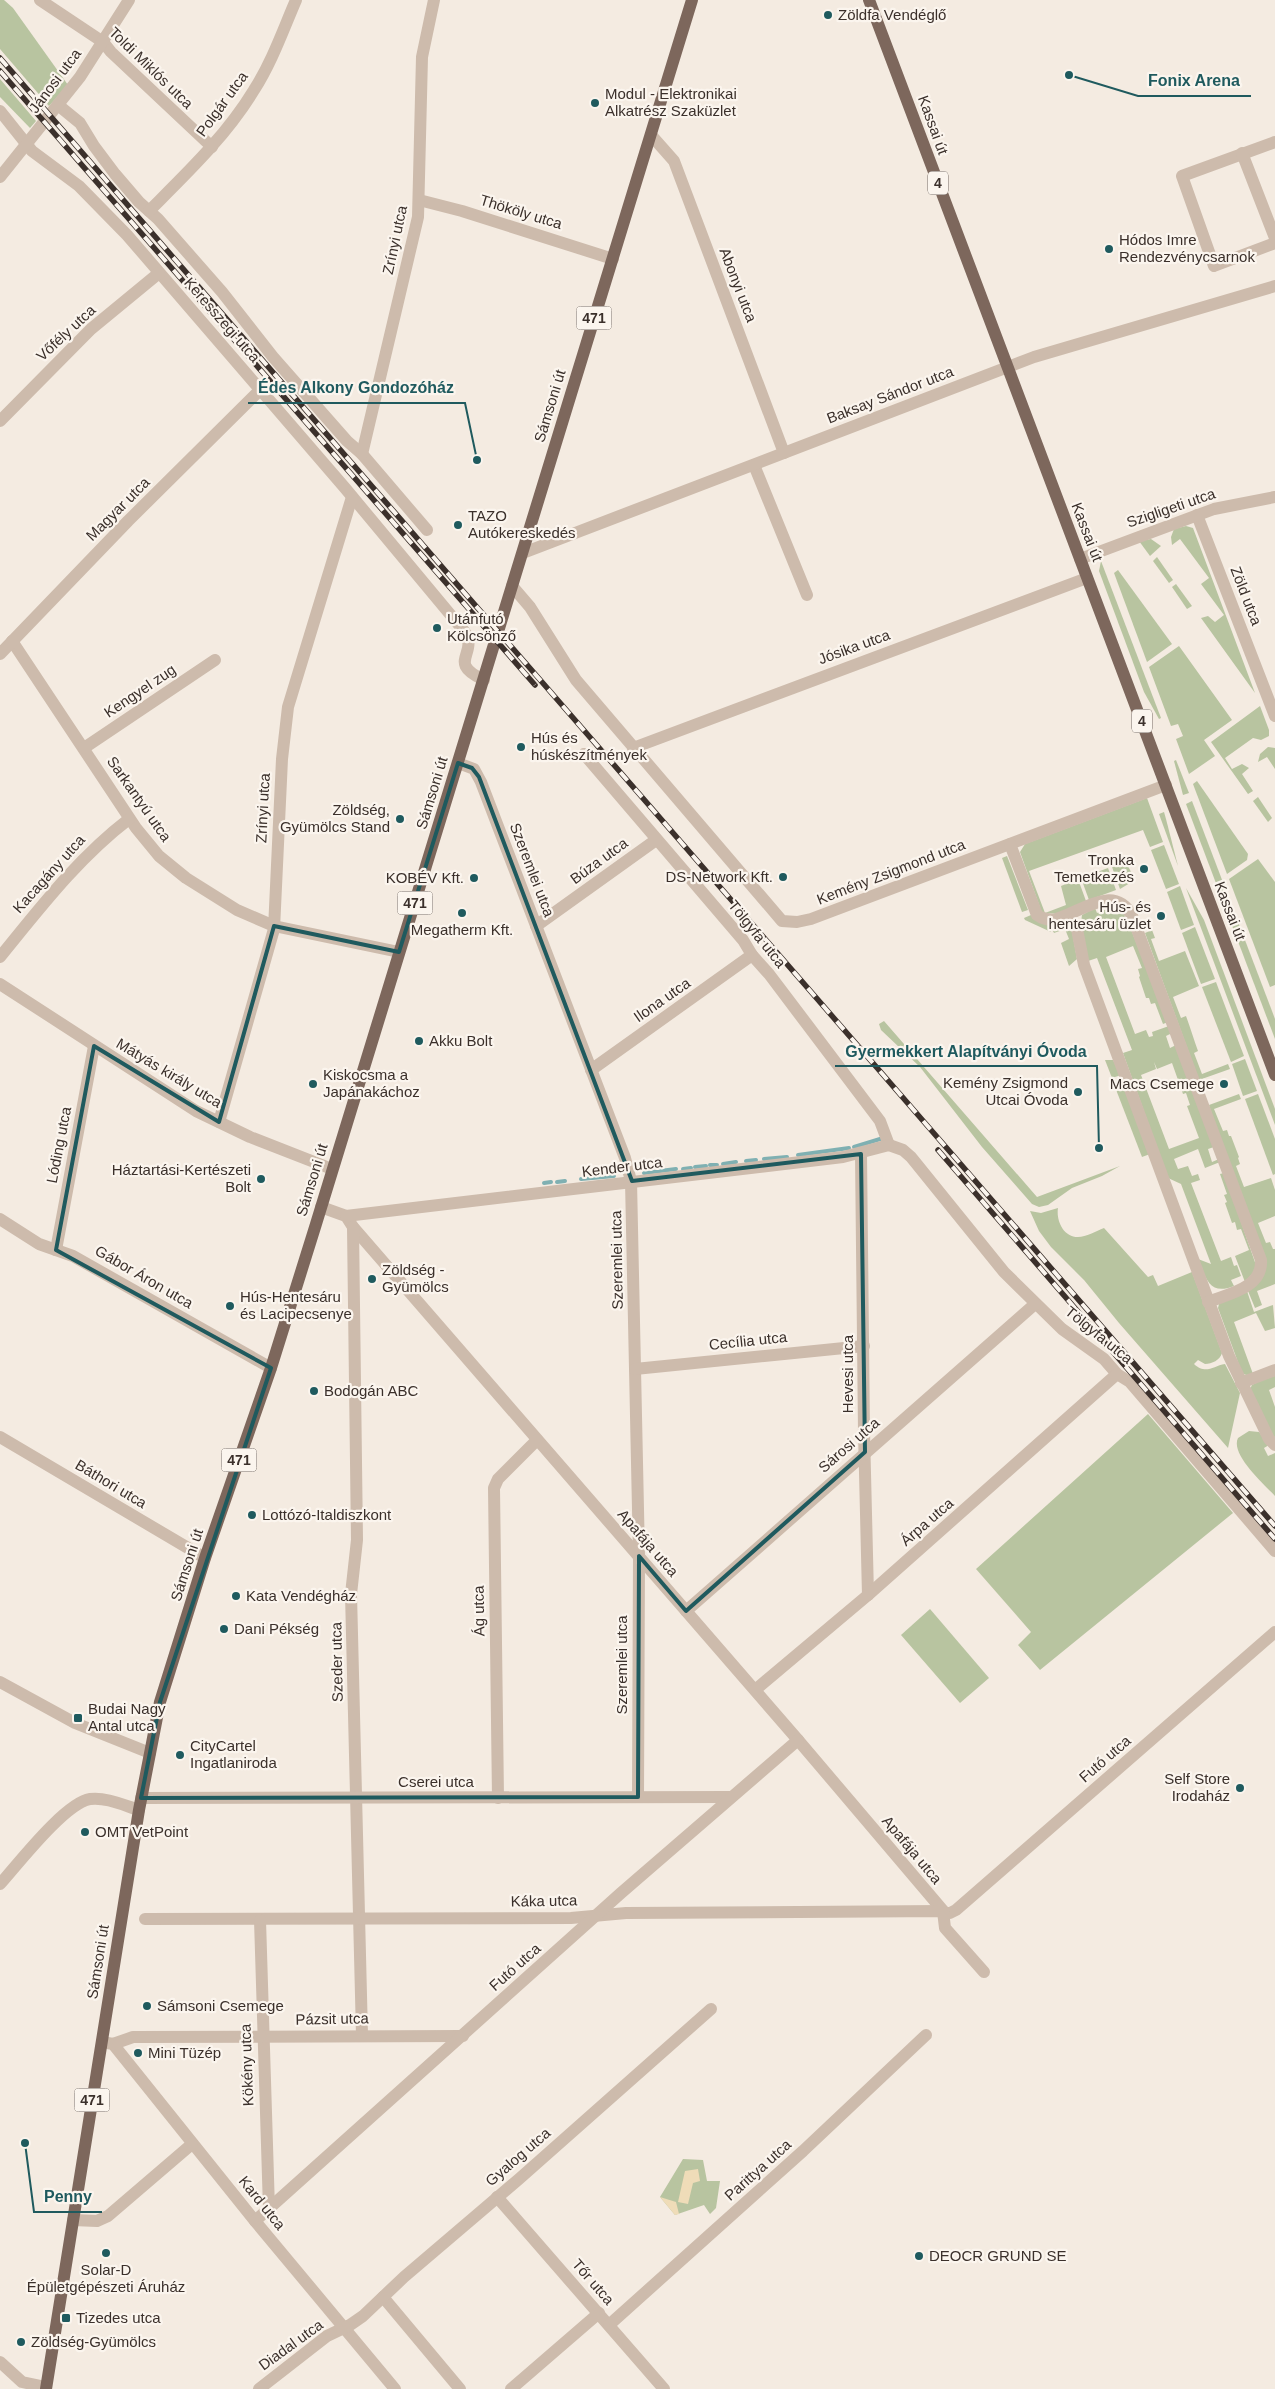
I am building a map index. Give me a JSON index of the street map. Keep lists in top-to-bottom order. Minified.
{"streets":{"main road":["Kassai út","4","471","Sámsoni út"],"street":["Toldi Miklós utca","Jánosi utca","Polgár utca","Thököly utca","Zrínyi utca","Abonyi utca","Keresszegi utca","Vőfély utca","Baksay Sándor utca","Szigligeti utca","Magyar utca","Zöld utca","Jósika utca","Kengyel zug","Sarkantyú utca","Búza utca","Szeremlei utca","Kemény Zsigmond utca","Kacagány utca","Tölgyfa utca","Ilona utca","Mátyás király utca","Lóding utca","Kender utca","Gábor Áron utca","Cecília utca","Hevesi utca","Sárosi utca","Báthori utca","Árpa utca","Apafája utca","Ág utca","Szeder utca","Futó utca","Cserei utca","Káka utca","Pázsit utca","Kökény utca","Gyalog utca","Parittya utca","Kard utca","Tőr utca","Diadal utca"]},"crossings":[["Toldi Miklós utca","Jánosi utca"],["Toldi Miklós utca","Polgár utca"],["Jánosi utca","Keresszegi utca"],["Polgár utca","Keresszegi utca"],["Kassai út","Baksay Sándor utca"],["Kassai út","Szigligeti utca"],["Kassai út","Jósika utca"],["Kassai út","Kemény Zsigmond utca"],["Thököly utca","Zrínyi utca"],["Thököly utca","Sámsoni út"],["Zrínyi utca","Keresszegi utca"],["Zrínyi utca","Sarkantyú utca"],["Zrínyi utca","Mátyás király utca"],["Abonyi utca","Baksay Sándor utca"],["Abonyi utca","Sámsoni út"],["Keresszegi utca","Vőfély utca"],["Keresszegi utca","Sámsoni út"],["Keresszegi utca","Magyar utca"],["Baksay Sándor utca","Sámsoni út"],["Sámsoni út","Sarkantyú utca"],["Sámsoni út","Szeremlei utca"],["Sámsoni út","Mátyás király utca"],["Sámsoni út","Gábor Áron utca"],["Sámsoni út","Báthori utca"],["Sámsoni út","Cserei utca"],["Sámsoni út","Pázsit utca"],["Sámsoni út","Kard utca"],["Szigligeti utca","Zöld utca"],["Magyar utca","Sarkantyú utca"],["Jósika utca","Kemény Zsigmond utca"],["Kengyel zug","Sarkantyú utca"],["Sarkantyú utca","Kacagány utca"],["Búza utca","Szeremlei utca"],["Búza utca","Tölgyfa utca"],["Szeremlei utca","Ilona utca"],["Szeremlei utca","Kender utca"],["Szeremlei utca","Cecília utca"],["Szeremlei utca","Apafája utca"],["Szeremlei utca","Cserei utca"],["Tölgyfa utca","Ilona utca"],["Tölgyfa utca","Kender utca"],["Tölgyfa utca","Sárosi utca"],["Tölgyfa utca","Árpa utca"],["Mátyás király utca","Lóding utca"],["Lóding utca","Gábor Áron utca"],["Kender utca","Hevesi utca"],["Kender utca","Apafája utca"],["Cecília utca","Hevesi utca"],["Hevesi utca","Sárosi utca"],["Hevesi utca","Árpa utca"],["Sárosi utca","Apafája utca"],["Árpa utca","Apafája utca"],["Apafája utca","Ág utca"],["Apafája utca","Szeder utca"],["Apafája utca","Futó utca"],["Apafája utca","Káka utca"],["Ág utca","Cserei utca"],["Szeder utca","Cserei utca"],["Szeder utca","Káka utca"],["Szeder utca","Pázsit utca"],["Futó utca","Cserei utca"],["Futó utca","Káka utca"],["Futó utca","Pázsit utca"],["Futó utca","Kökény utca"],["Futó utca","Kard utca"],["Káka utca","Kökény utca"],["Pázsit utca","Kökény utca"],["Pázsit utca","Kard utca"],["Gyalog utca","Kard utca"],["Gyalog utca","Tőr utca"],["Gyalog utca","Diadal utca"],["Parittya utca","Tőr utca"],["Kard utca","Diadal utca"]],"places":{"other":["Zöldfa Vendéglő","Fonix Arena","Modul - Elektronikai Alkatrész Szaküzlet","Hódos Imre Rendezvénycsarnok","Édes Alkony Gondozóház","TAZO Autókereskedés","Utánfutó Kölcsönző","Hús és húskészítmények","Zöldség, Gyümölcs Stand","Tronka Temetkezés","DS-Network Kft.","KOBÉV Kft.","Megatherm Kft.","Hús- és hentesáru üzlet","Akku Bolt","Kiskocsma a Japánakáchoz","Macs Csemege","Kemény Zsigmond Utcai Óvoda","Gyermekkert Alapítványi Óvoda","Háztartási-Kertészeti Bolt","Zöldség - Gyümölcs","Hús-Hentesáru és Lacipecsenye","Bodogán ABC","Lottózó-Italdiszkont","Kata Vendégház","Dani Pékség","CityCartel Ingatlaniroda","Self Store Irodaház","OMT VetPoint","Sámsoni Csemege","Mini Tüzép","Penny","Solar-D Épületgépészeti Áruház","DEOCR GRUND SE","Zöldség-Gyümölcs"],"transit":["Budai Nagy Antal utca","Tizedes utca"]}}
